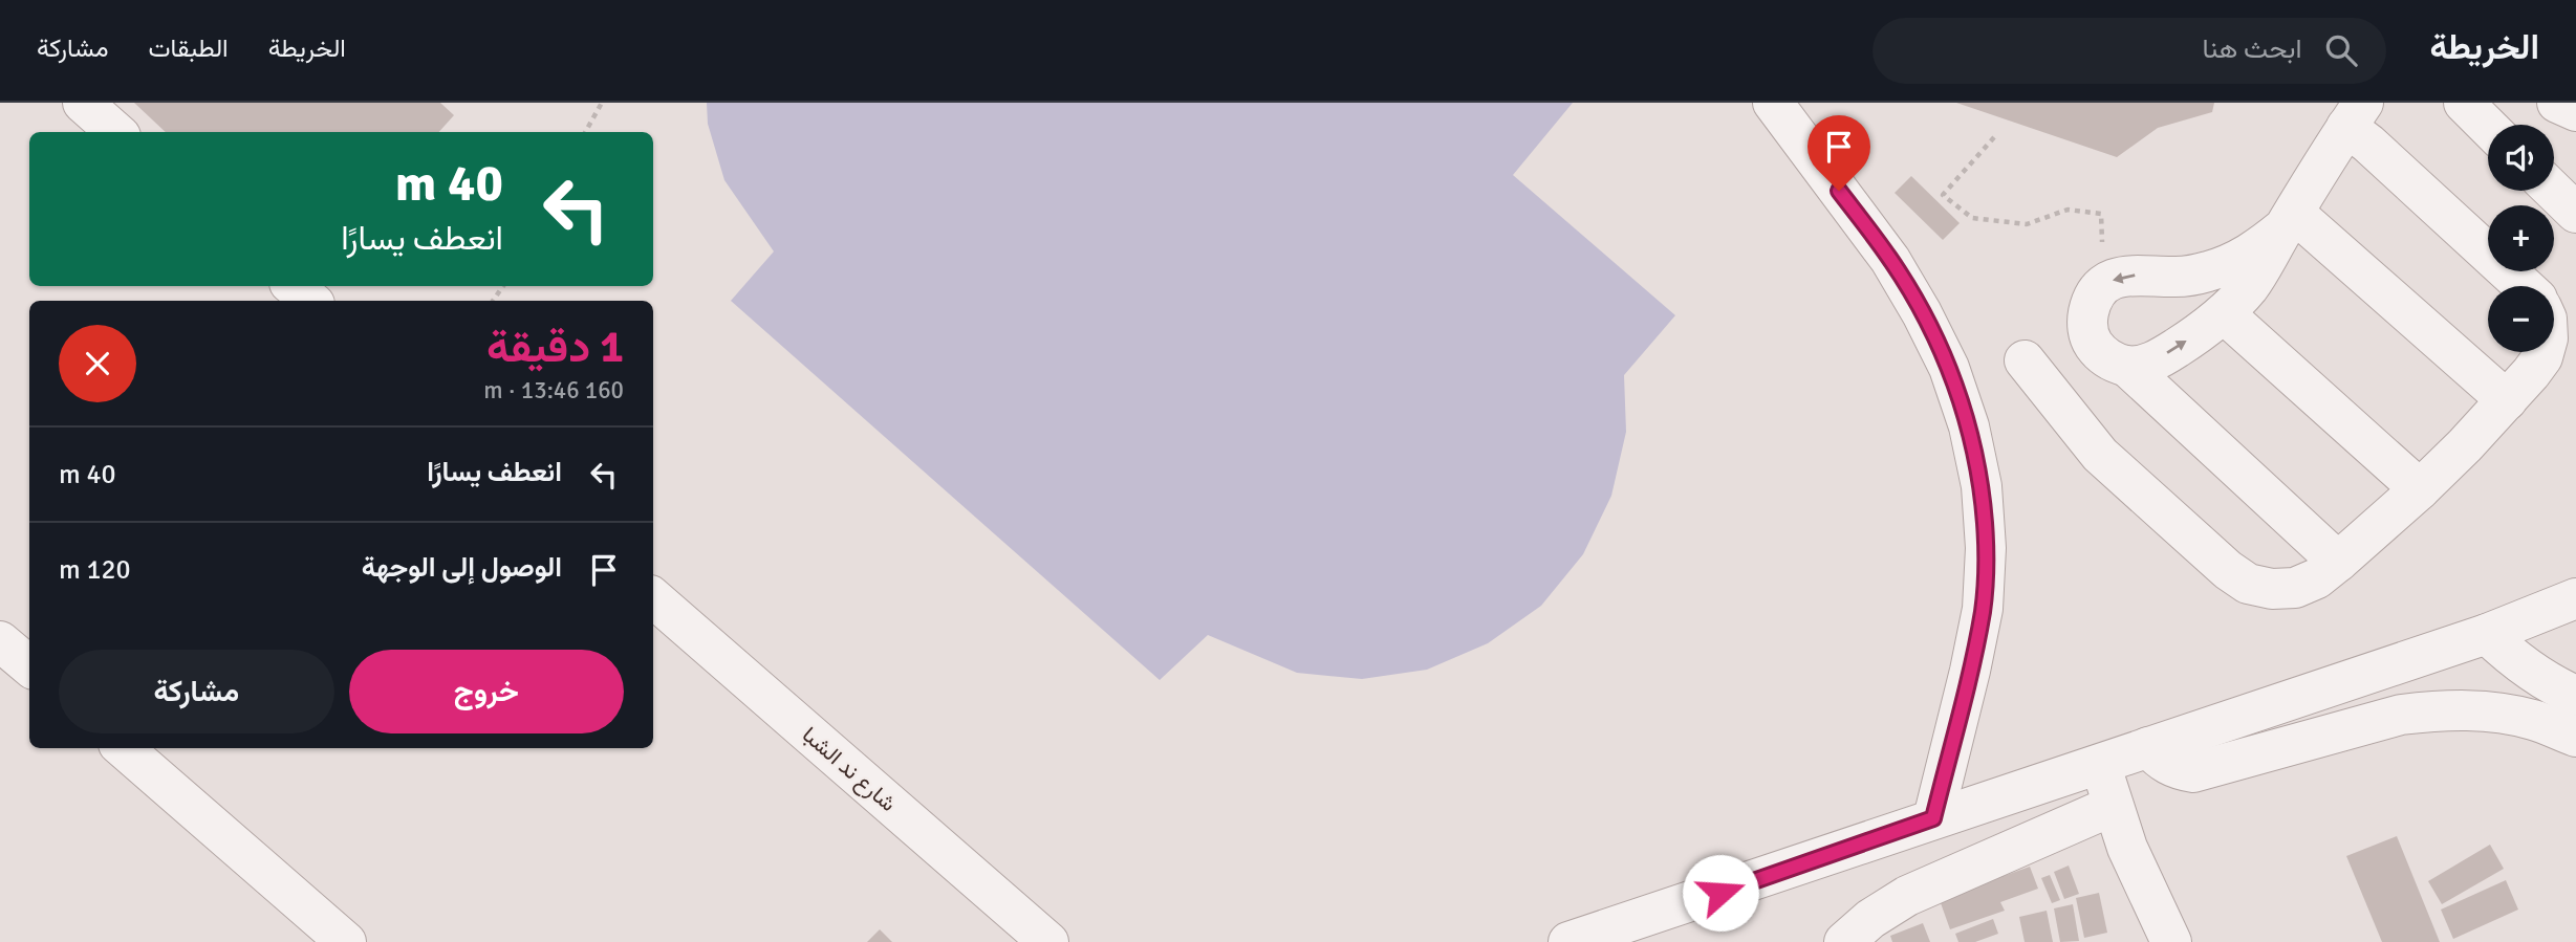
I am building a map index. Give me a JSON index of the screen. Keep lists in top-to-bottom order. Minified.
{"streets":{"lane":["شارع ند الشبا"]},"page":{"header":"الخريطة","search":"ابحث هنا","nav":["الخريطة","الطبقات","مشاركة"],"map_buttons":["+","−"],"turn":["40 m","انعطف يسارًا"],"heading":["1 دقيقة","160 m · 13:46"],"list":[{"name":"انعطف يسارًا","value":"40 m"},{"name":"الوصول إلى الوجهة","value":"120 m"}],"buttons":["خروج","مشاركة"]}}
